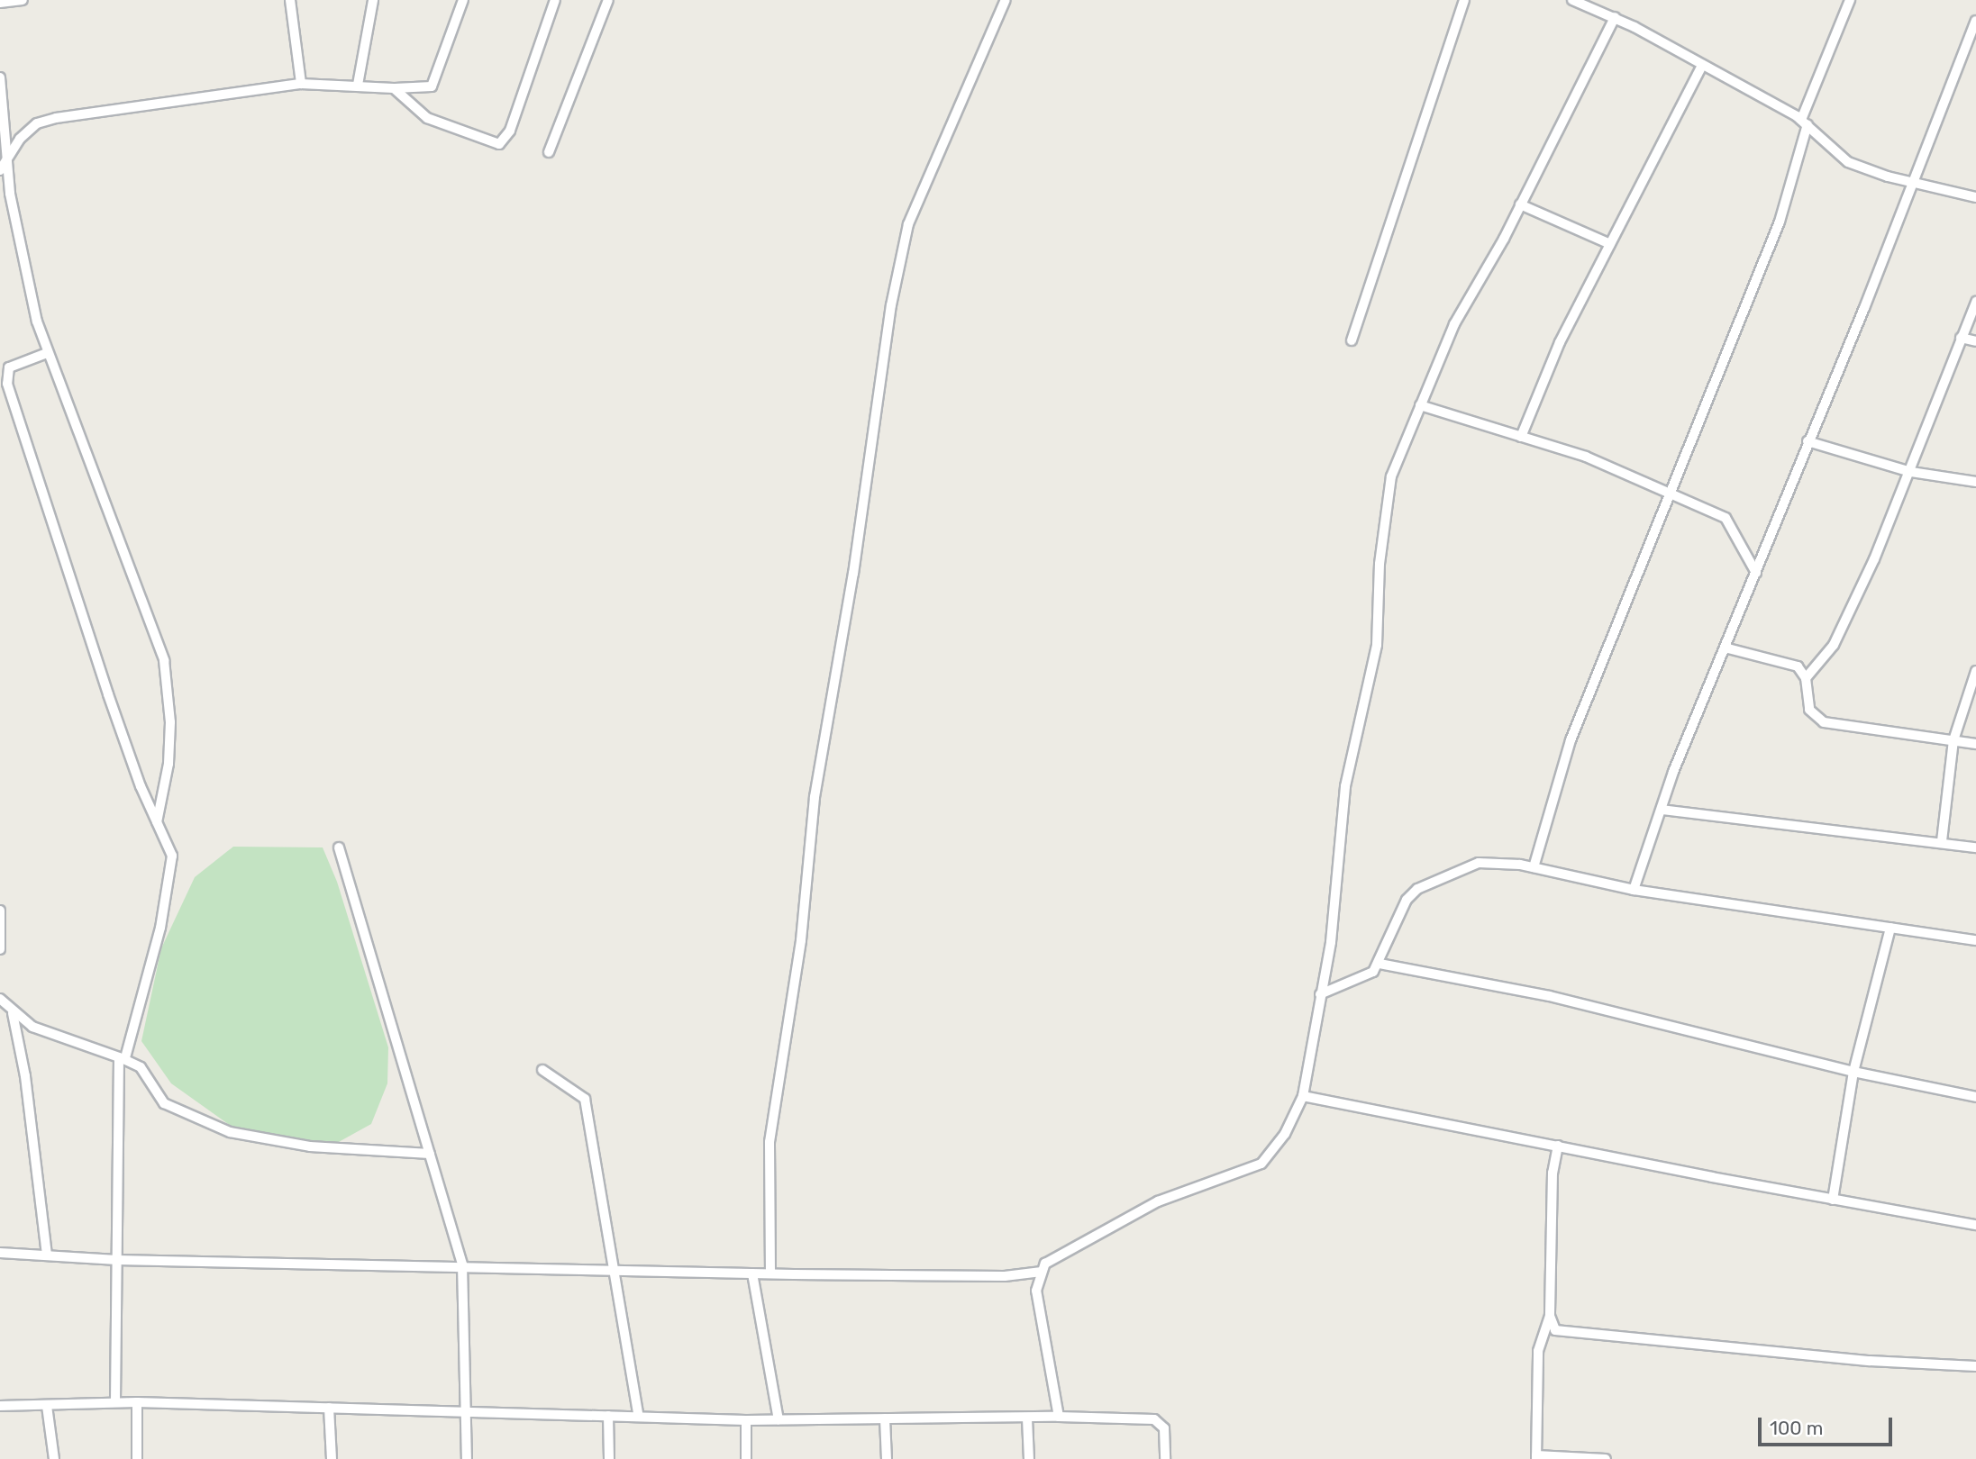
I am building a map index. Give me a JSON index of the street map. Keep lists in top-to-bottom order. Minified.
{"scale_bar":"100 m"}
